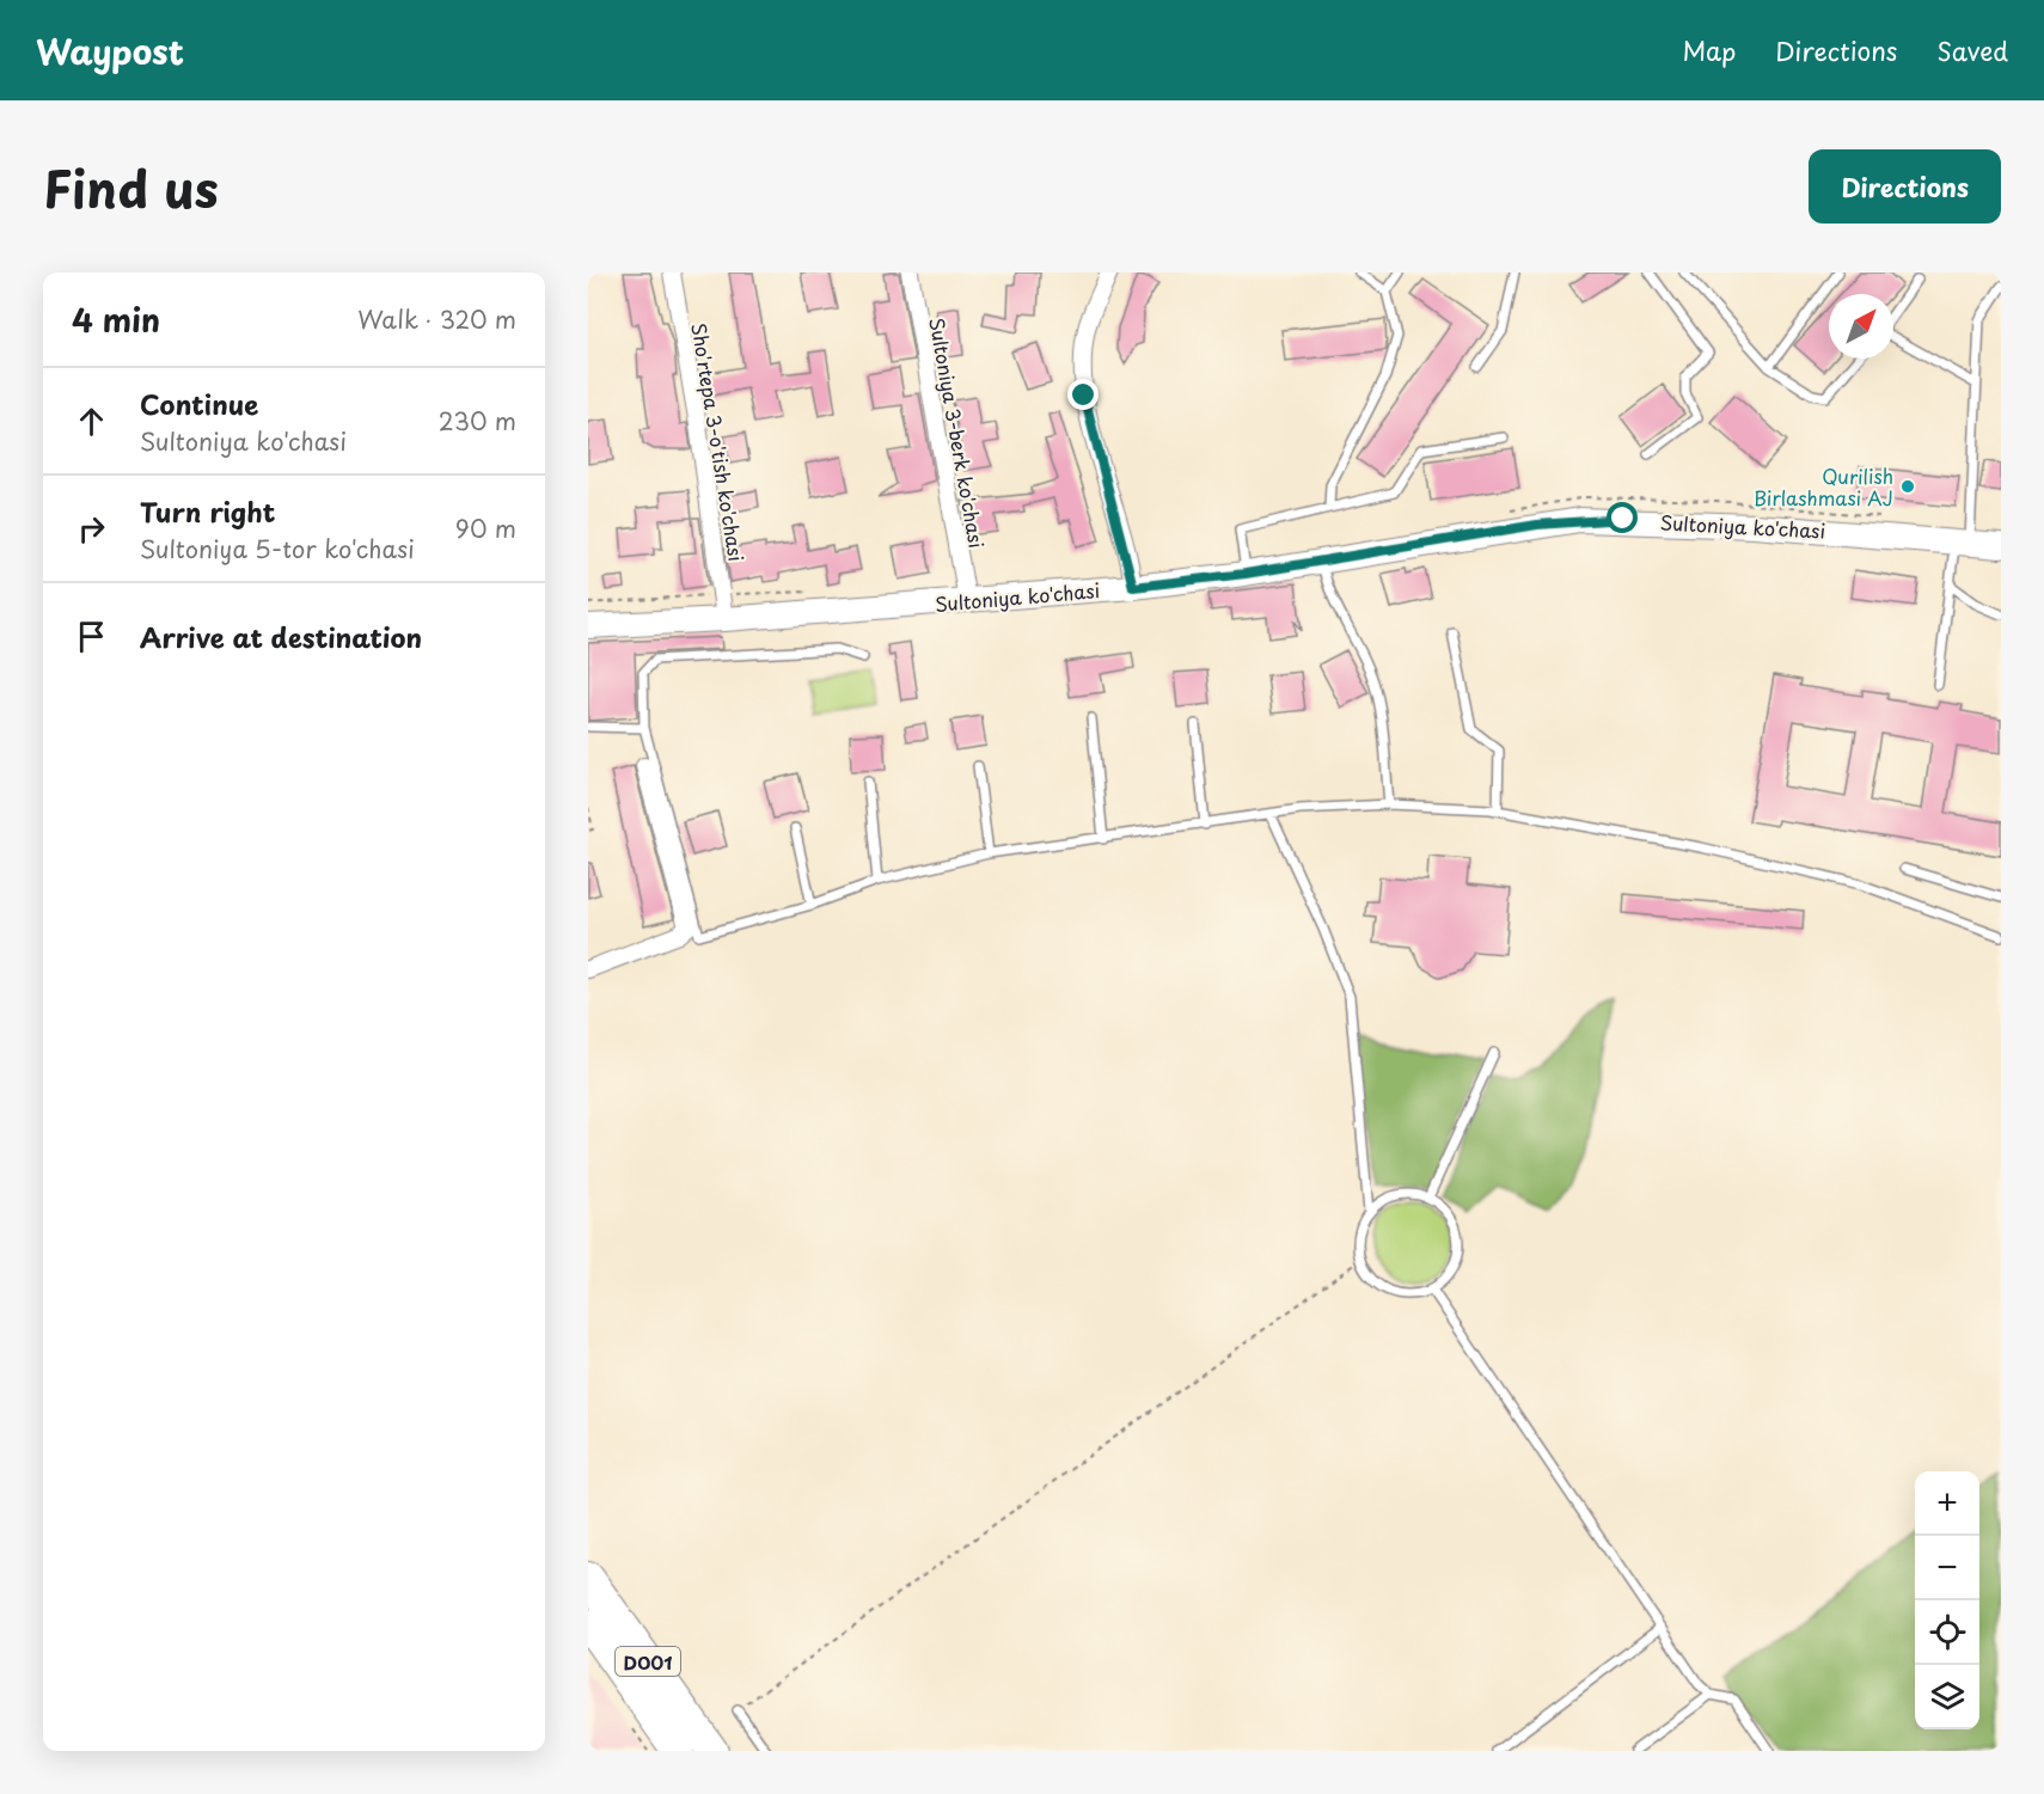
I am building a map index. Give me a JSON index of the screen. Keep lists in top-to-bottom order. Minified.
{"streets":{"highway":["D001"],"street":["Sultoniya 3-berk ko'chasi","Sho'rtepa 3-o'tish ko'chasi","Sultoniya ko'chasi"]},"crossings":[["Sultoniya 3-berk ko'chasi","Sultoniya ko'chasi"],["Sho'rtepa 3-o'tish ko'chasi","Sultoniya ko'chasi"]],"places":["Qurilish Birlashmasi AJ"],"north":"top right","page":{"header":"Waypost","nav":["Map","Directions","Saved"],"title":"Find us","buttons":"Directions","heading":["4 min","Walk · 320 m"],"list":[["Continue","Sultoniya ko'chasi","230 m"],["Turn right","Sultoniya 5-tor ko'chasi","90 m"],"Arrive at destination"],"map_buttons":["+","−"]}}
